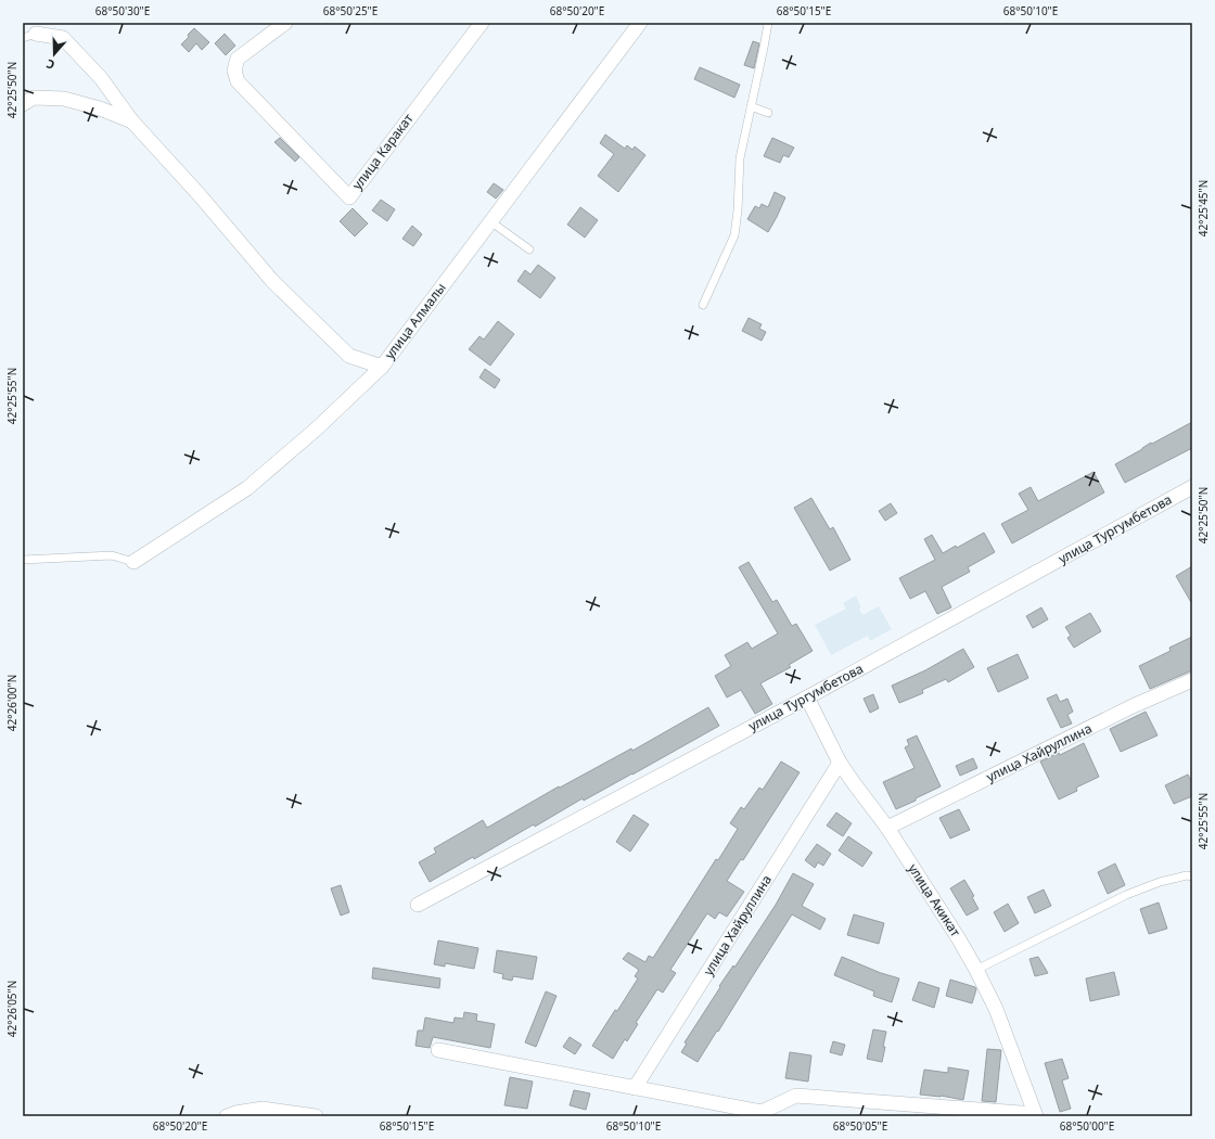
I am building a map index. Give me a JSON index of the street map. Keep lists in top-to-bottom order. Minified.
{"streets":{"street":["улица Каракат","улица Алмалы","улица Тургумбетова","улица Хайруллина","улица Акикат"]},"crossings":[["улица Тургумбетова","улица Акикат"],["улица Хайруллина","улица Акикат"]],"north":"bottom","coordinates":["68°50'30\"E","68°50'25\"E","68°50'20\"E","68°50'15\"E","68°50'10\"E","42°25'50\"N","42°25'45\"N","42°25'55\"N","42°26'00\"N","42°26'05\"N","68°50'05\"E","68°50'00\"E"]}
